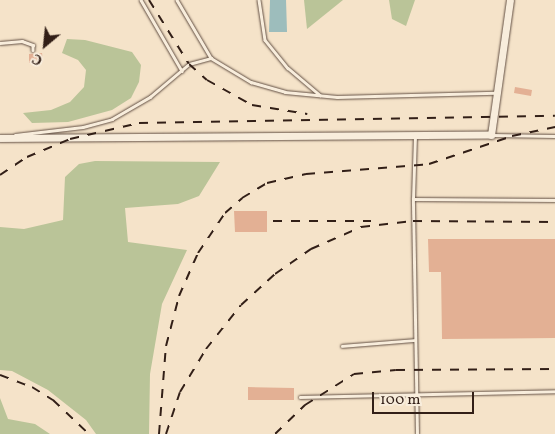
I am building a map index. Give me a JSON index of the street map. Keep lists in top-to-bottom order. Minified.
{"scale_bar":"100 m","north":"bottom left"}
